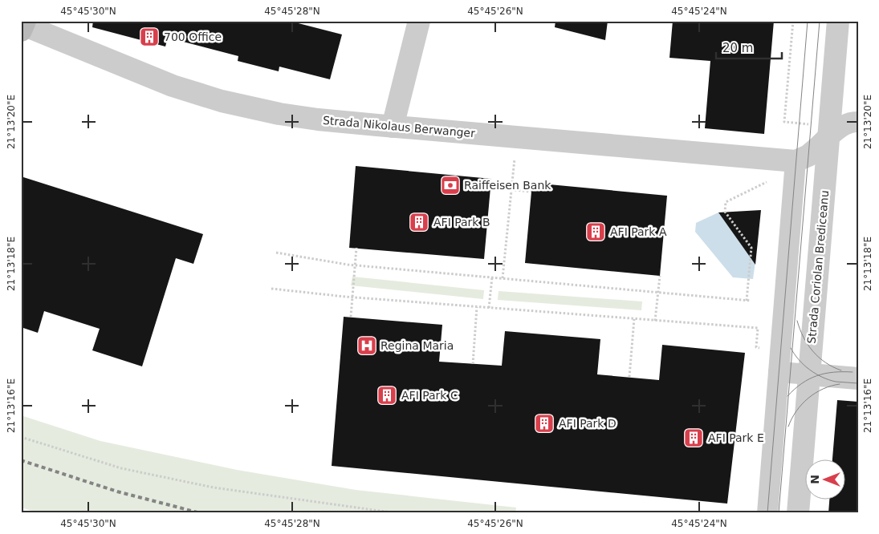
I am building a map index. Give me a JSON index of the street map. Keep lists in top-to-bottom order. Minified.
{"streets":{"street":["Strada Nikolaus Berwanger","Strada Coriolan Brediceanu"]},"places":{"building":["700 Office","AFI Park B","AFI Park A","AFI Park C","AFI Park D","AFI Park E"],"bank":["Raiffeisen Bank"],"hospital":["Regina Maria"]},"scale_bar":"20 m","north":"left","coordinates":["45°45'30\"N","45°45'28\"N","45°45'26\"N","45°45'24\"N","21°13'20\"E","21°13'18\"E","21°13'16\"E"]}
